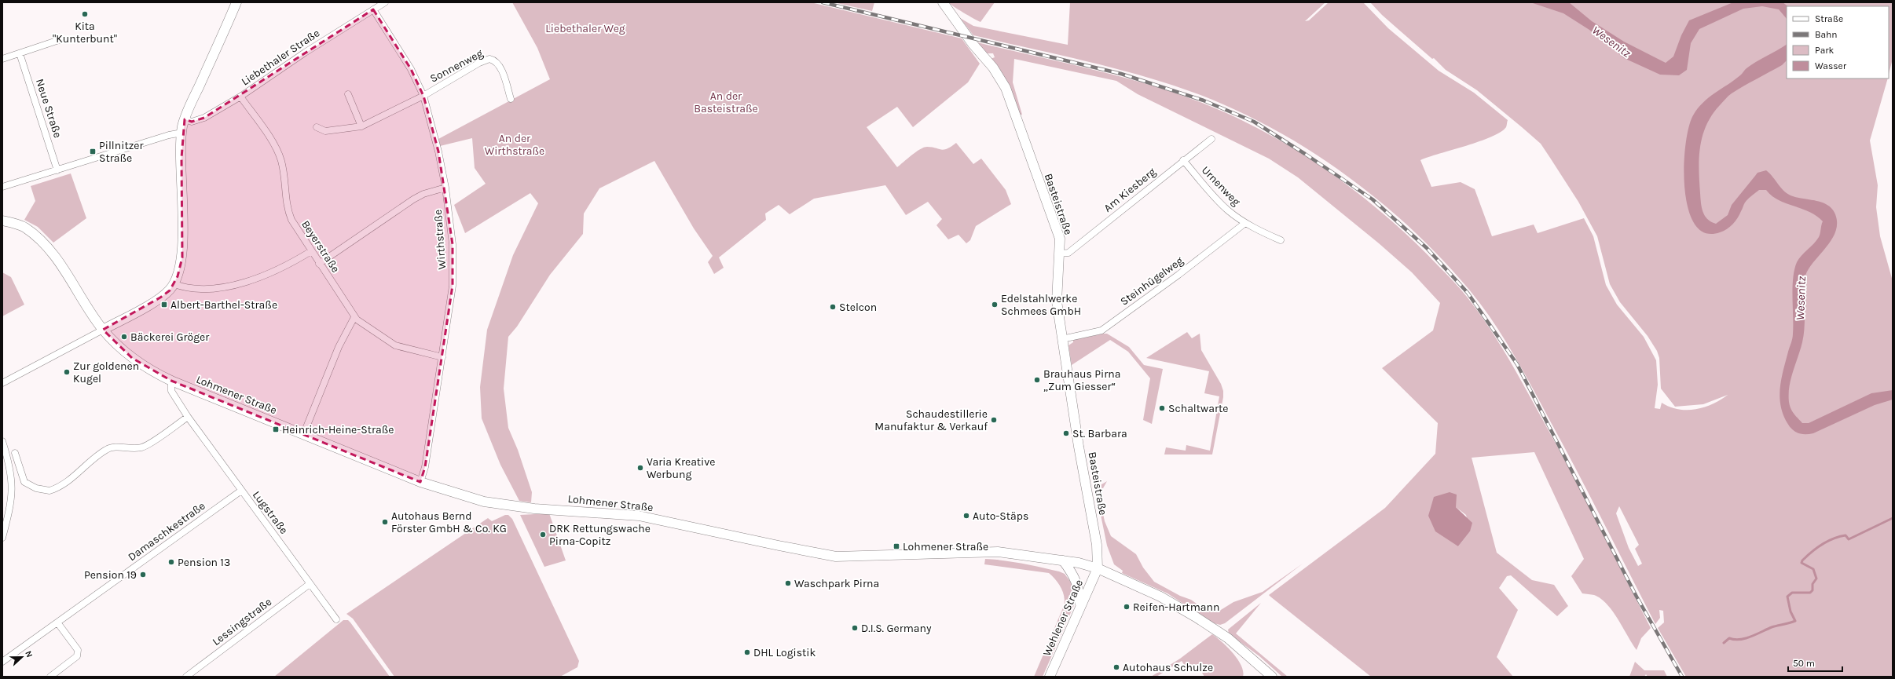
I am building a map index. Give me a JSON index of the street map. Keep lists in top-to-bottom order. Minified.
{"streets":{"main road":["Basteistraße","Lohmener Straße","Wehlener Straße"],"street":["Liebethaler Straße","Sonnenweg","Neue Straße","Urnenweg","Am Kiesberg","Wirthstraße","Beyerstraße","Steinhügelweg","Lugstraße","Damaschkestraße","Lessingstraße"]},"crossings":[["Liebethaler Straße","Wirthstraße"],["Liebethaler Straße","Beyerstraße"],["Sonnenweg","Wirthstraße"],["Urnenweg","Am Kiesberg"],["Urnenweg","Steinhügelweg"],["Am Kiesberg","Basteistraße"],["Basteistraße","Steinhügelweg"],["Basteistraße","Lohmener Straße"],["Basteistraße","Wehlener Straße"],["Wirthstraße","Beyerstraße"],["Wirthstraße","Lohmener Straße"],["Lohmener Straße","Lugstraße"],["Lohmener Straße","Wehlener Straße"],["Lugstraße","Damaschkestraße"],["Lugstraße","Lessingstraße"]],"water":["Wesenitz"],"parks":["Liebethaler Weg","An der Basteistraße","An der Wirthstraße"],"places":{"other":["Kita \"Kunterbunt\"","Edelstahlwerke Schmees GmbH","Stelcon","Bäckerei Gröger","Zur goldenen Kugel","Brauhaus Pirna „Zum Giesser“","Schaltwarte","Schaudestillerie Manufaktur & Verkauf","St. Barbara","Varia Kreative Werbung","Auto-Stäps","Autohaus Bernd Förster GmbH & Co. KG","DRK Rettungswache Pirna-Copitz","Pension 13","Pension 19","Waschpark Pirna","Reifen-Hartmann","D.I.S. Germany","DHL Logistik","Autohaus Schulze"],"transit":["Pillnitzer Straße","Albert-Barthel-Straße","Heinrich-Heine-Straße","Lohmener Straße"]},"legend":["Straße","Bahn","Park","Wasser"],"scale_bar":"50 m","north":"right"}
